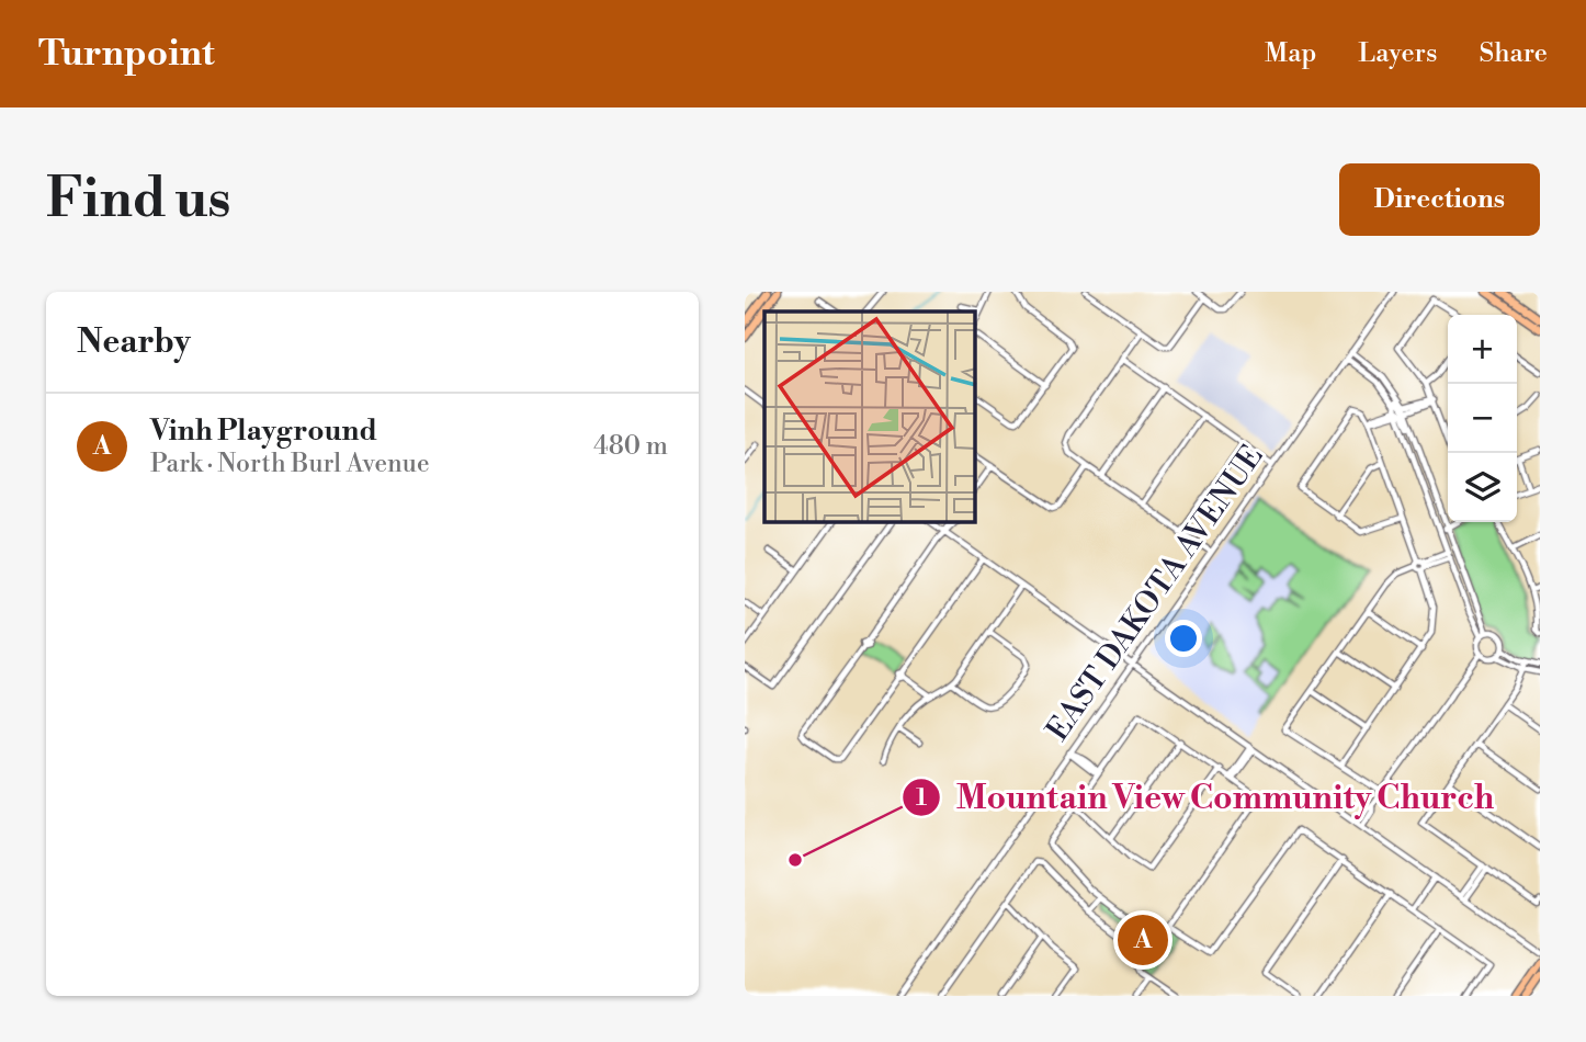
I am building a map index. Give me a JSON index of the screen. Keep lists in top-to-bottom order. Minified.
{"streets":{"street":["EAST DAKOTA AVENUE"]},"places":["Mountain View Community Church"],"page":{"header":"Turnpoint","nav":["Map","Layers","Share"],"buttons":"Directions","title":"Find us","heading":"Nearby","map_buttons":["+","−"],"list":[{"mark":"A","name":"Vinh Playground","note":"Park · North Burl Avenue","value":"480 m"}],"pins":"A"}}
